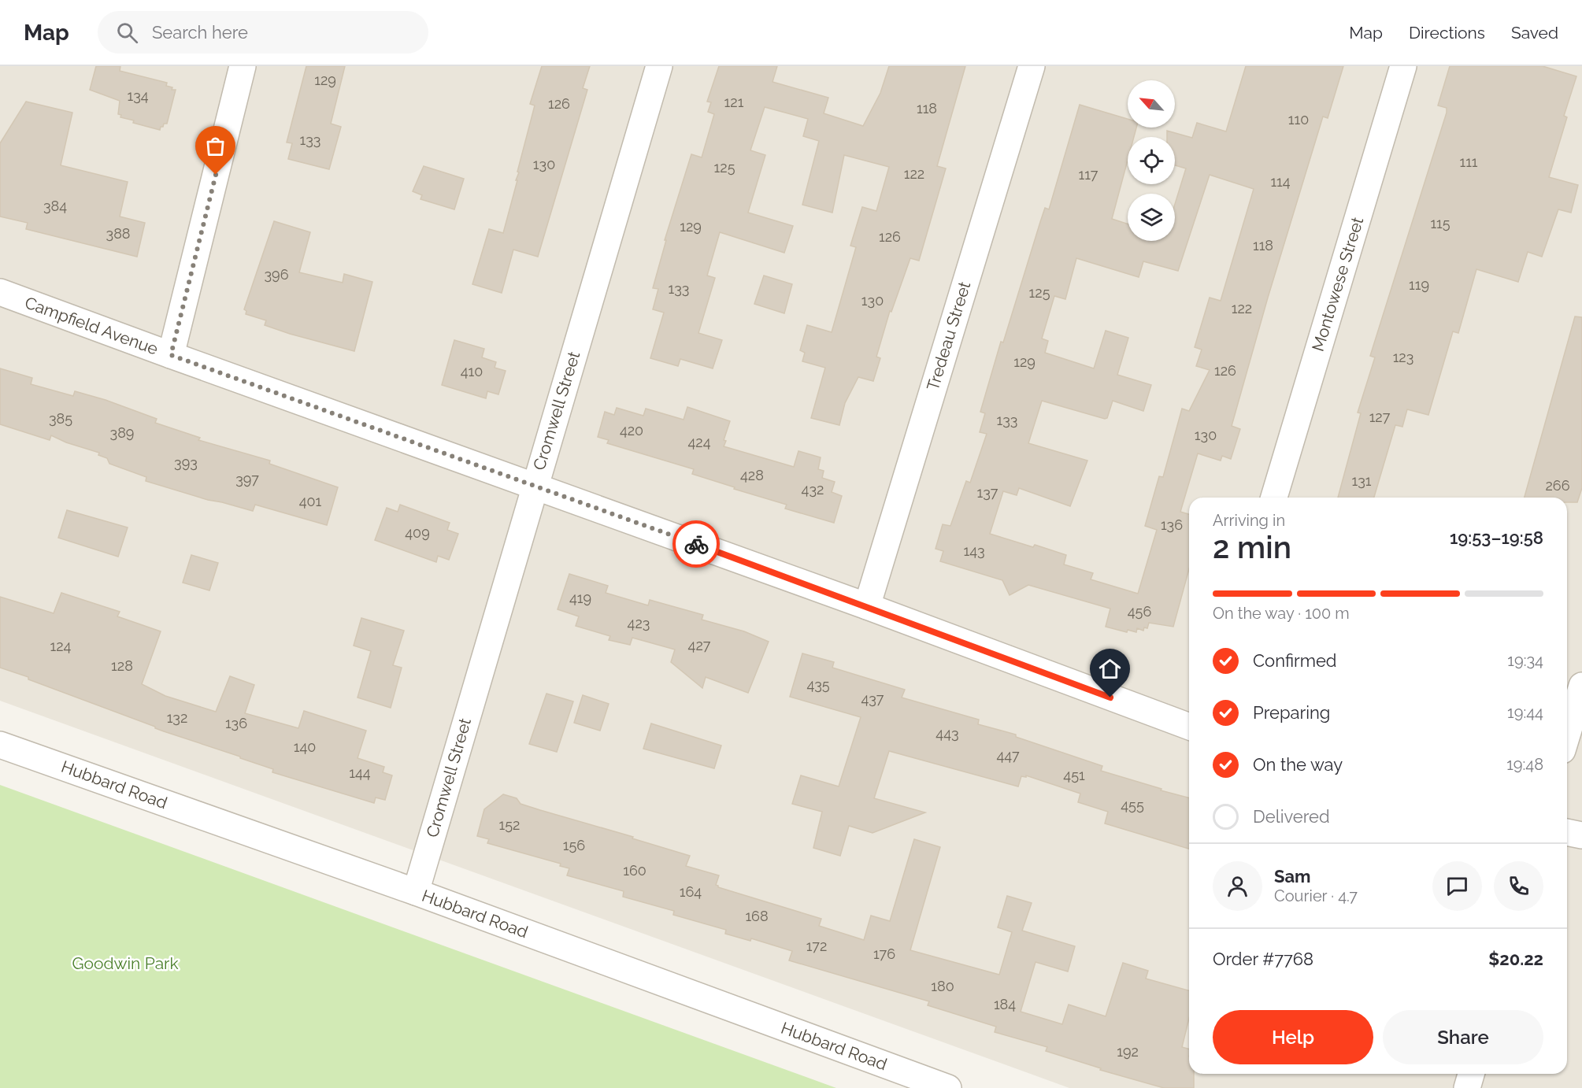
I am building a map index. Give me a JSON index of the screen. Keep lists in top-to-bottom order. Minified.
{"streets":{"street":["Montowese Street","Campfield Avenue","Tredeau Street","Cromwell Street","Hubbard Road"]},"crossings":[["Campfield Avenue","Tredeau Street"],["Campfield Avenue","Cromwell Street"],["Cromwell Street","Hubbard Road"]],"parks":["Goodwin Park"],"house_numbers":["129","134","121","126","118","110","133","111","130","125","122","117","114","384","115","129","388","126","118","396","119","133","125","130","122","123","129","126","410","127","385","133","420","389","130","424","393","428","397","131","266","432","137","401","136","409","143","419","456","423","427","124","128","435","437","132","136","443","140","447","144","451","455","152","156","160","164","168","172","176","180","184","192"],"north":"top left","page":{"header":"Map","search":"Search here","nav":["Map","Directions","Saved"],"heading":["2 min","Arriving in","19:53–19:58"],"panel":["Sam","Courier · 4.7","Order #7768","$20.22"],"bar":"On the way · 100 m","list":[["Confirmed","19:34"],["Preparing","19:44"],["On the way","19:48"],"Delivered"],"buttons":["Help","Share"]}}
